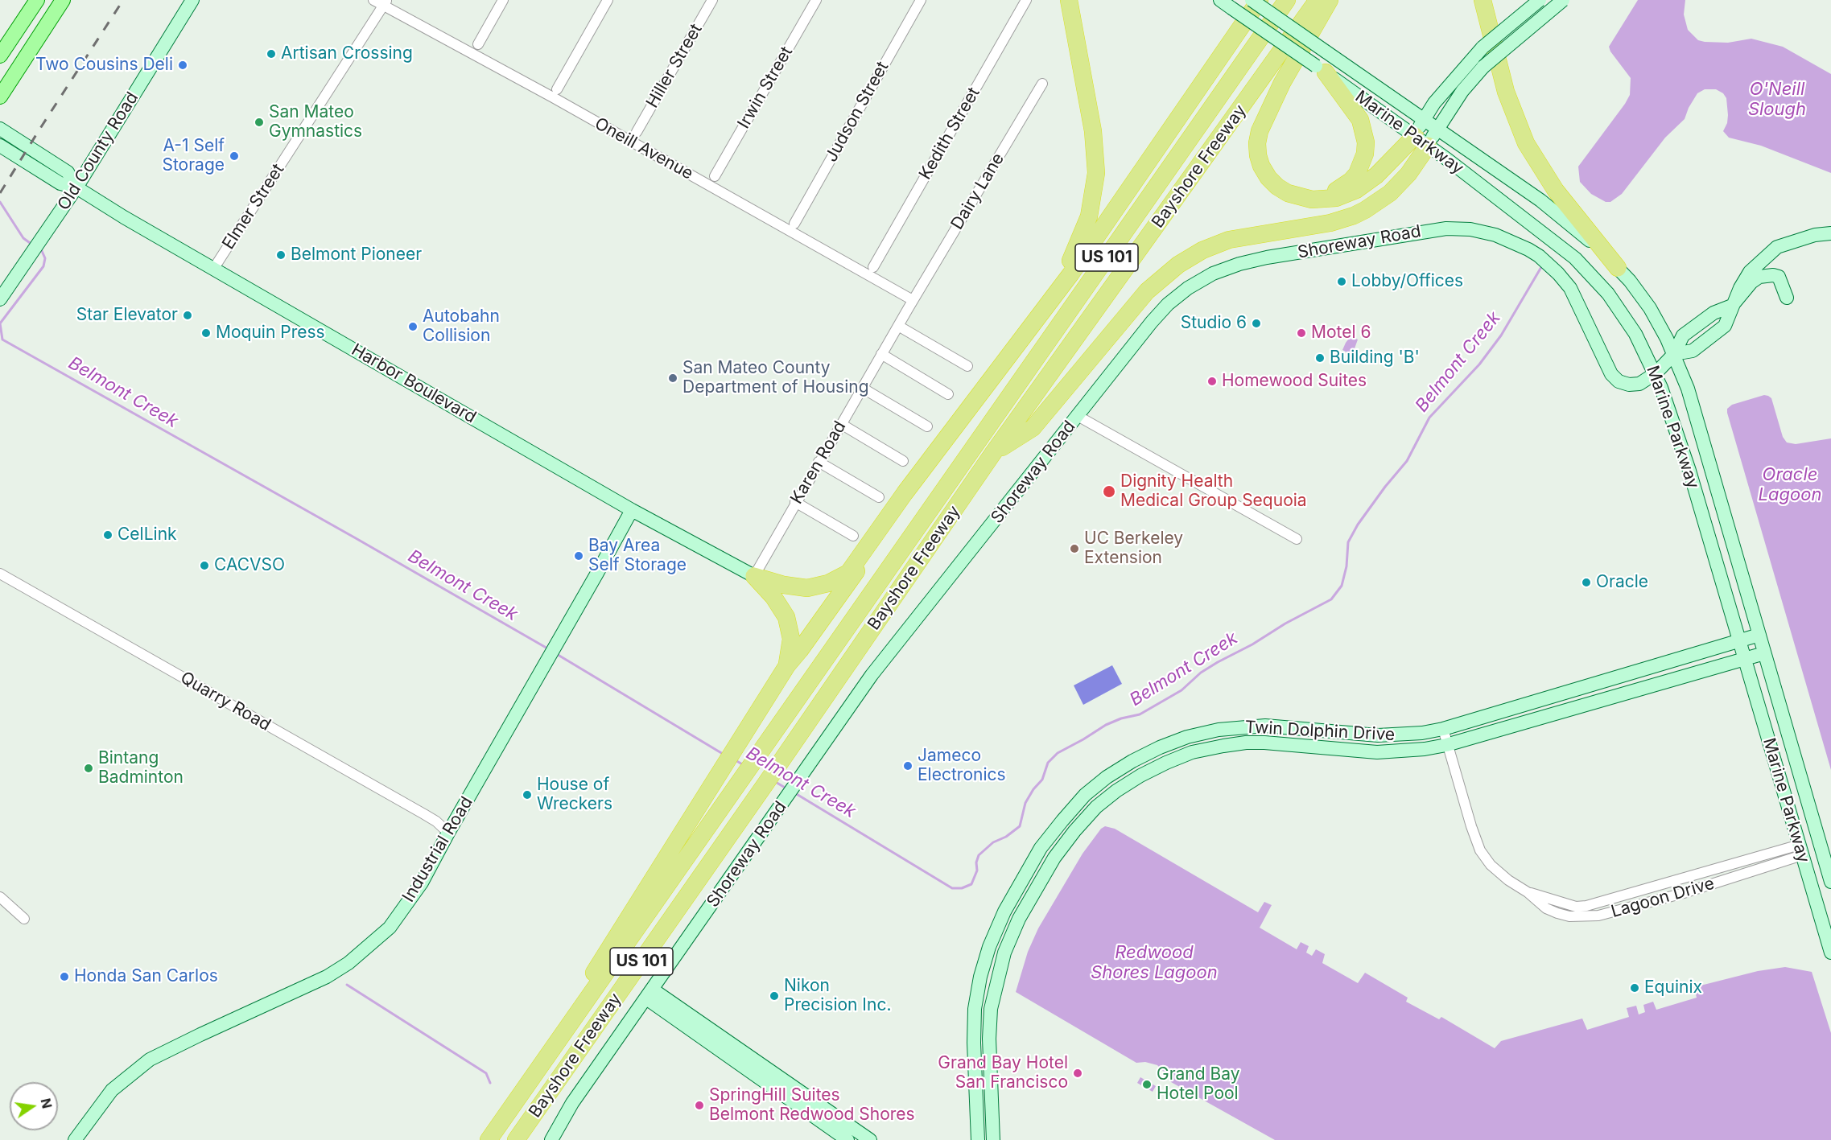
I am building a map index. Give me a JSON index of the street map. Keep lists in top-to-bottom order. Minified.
{"streets":{"highway":["Bayshore Freeway","US 101"],"main road":["Marine Parkway","Old County Road","Shoreway Road","Harbor Boulevard","Twin Dolphin Drive","Industrial Road"],"street":["Hiller Street","Irwin Street","Judson Street","Kedith Street","Oneill Avenue","Dairy Lane","Elmer Street","Karen Road","Quarry Road","Lagoon Drive"]},"crossings":[["Marine Parkway","Shoreway Road"],["Marine Parkway","Twin Dolphin Drive"],["Marine Parkway","Lagoon Drive"],["Oneill Avenue","Dairy Lane"],["Oneill Avenue","Elmer Street"],["Oneill Avenue","Karen Road"],["Old County Road","Harbor Boulevard"],["Dairy Lane","Karen Road"],["Elmer Street","Harbor Boulevard"],["Harbor Boulevard","Karen Road"],["Harbor Boulevard","Industrial Road"],["Quarry Road","Industrial Road"],["Twin Dolphin Drive","Lagoon Drive"]],"water":["O'Neill Slough","Belmont Creek","Oracle Lagoon","Redwood Shores Lagoon"],"places":["Artisan Crossing","Two Cousins Deli","San Mateo Gymnastics","A-1 Self Storage","Belmont Pioneer","Lobby/Offices","Star Elevator","Studio 6","Autobahn Collision","Moquin Press","Motel 6","Building 'B'","San Mateo County Department of Housing","Homewood Suites","Dignity Health Medical Group Sequoia","CelLink","UC Berkeley Extension","Bay Area Self Storage","CACVSO","Oracle","Jameco Electronics","Bintang Badminton","House of Wreckers","Honda San Carlos","Equinix","Nikon Precision Inc.","Grand Bay Hotel San Francisco","Grand Bay Hotel Pool","SpringHill Suites Belmont Redwood Shores"],"north":"right"}
